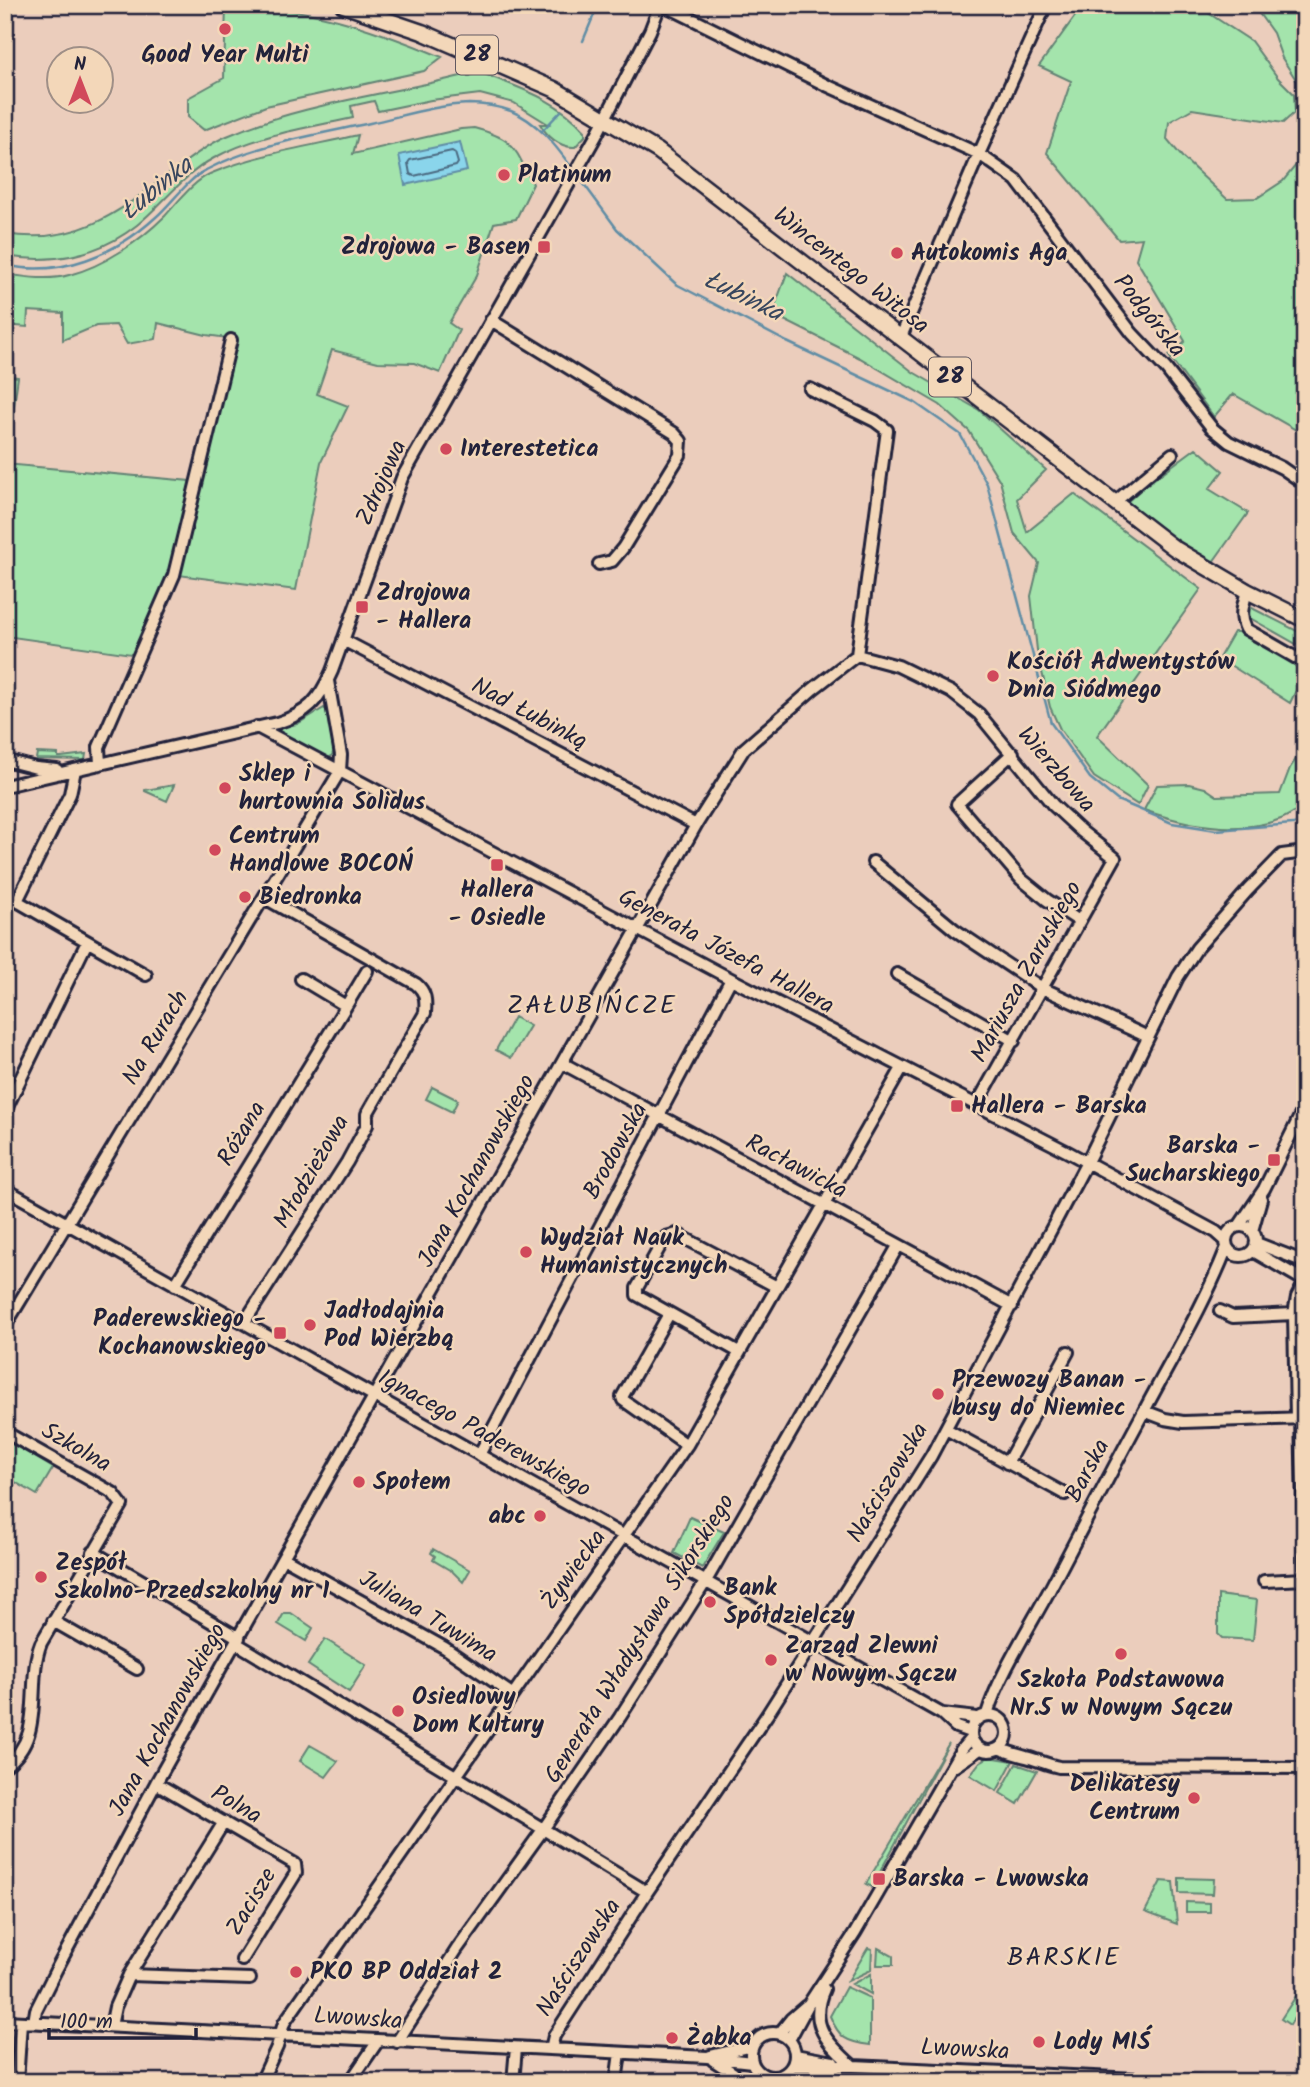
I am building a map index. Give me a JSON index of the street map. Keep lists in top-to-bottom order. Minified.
{"streets":{"main road":["28","Wincentego Witosa"],"street":["Podgórska","Zdrojowa","Nad Łubinką","Wierzbowa","Generała Józefa Hallera","Mariusza Zaruskiego","Na Rurach","Różana","Brodowska","Racławicka","Jana Kochanowskiego","Młodzieżowa","Ignacego Paderewskiego","Szkolna","Barska","Naściszowska","Żywiecka","Juliana Tuwima","Generała Władysława Sikorskiego","Polna","Zacisze","Lwowska"]},"crossings":[["Wincentego Witosa","Zdrojowa"],["Podgórska","Zdrojowa"],["Zdrojowa","Nad Łubinką"],["Zdrojowa","Generała Józefa Hallera"],["Nad Łubinką","Jana Kochanowskiego"],["Wierzbowa","Mariusza Zaruskiego"],["Wierzbowa","Jana Kochanowskiego"],["Generała Józefa Hallera","Mariusza Zaruskiego"],["Generała Józefa Hallera","Na Rurach"],["Generała Józefa Hallera","Brodowska"],["Generała Józefa Hallera","Jana Kochanowskiego"],["Generała Józefa Hallera","Barska"],["Generała Józefa Hallera","Naściszowska"],["Generała Józefa Hallera","Żywiecka"],["Na Rurach","Młodzieżowa"],["Na Rurach","Ignacego Paderewskiego"],["Różana","Ignacego Paderewskiego"],["Brodowska","Racławicka"],["Brodowska","Ignacego Paderewskiego"],["Racławicka","Jana Kochanowskiego"],["Racławicka","Naściszowska"],["Racławicka","Żywiecka"],["Racławicka","Generała Władysława Sikorskiego"],["Jana Kochanowskiego","Ignacego Paderewskiego"],["Jana Kochanowskiego","Juliana Tuwima"],["Jana Kochanowskiego","Polna"],["Jana Kochanowskiego","Lwowska"],["Młodzieżowa","Ignacego Paderewskiego"],["Ignacego Paderewskiego","Barska"],["Ignacego Paderewskiego","Naściszowska"],["Ignacego Paderewskiego","Żywiecka"],["Ignacego Paderewskiego","Generała Władysława Sikorskiego"],["Naściszowska","Lwowska"],["Żywiecka","Juliana Tuwima"],["Żywiecka","Lwowska"],["Generała Władysława Sikorskiego","Lwowska"],["Polna","Zacisze"]],"districts":["ZAŁUBIŃCZE","BARSKIE"],"water":["Łubinka"],"places":{"other":["Good Year Multi","Platinum","Autokomis Aga","Interestetica","Kościół Adwentystów Dnia Siódmego","Sklep i hurtownia Solidus","Centrum Handlowe BOCOŃ","Biedronka","Wydział Nauk Humanistycznych","Jadłodajnia Pod Wierzbą","Przewozy Banan - busy do Niemiec","Społem","abc","Zespół Szkolno-Przedszkolny nr 1","Bank Spółdzielczy","Szkoła Podstawowa Nr.5 w Nowym Sączu","Zarząd Zlewni w Nowym Sączu","Osiedlowy Dom Kultury","Delikatesy Centrum","PKO BP Oddział 2","Żabka","Lody MIŚ"],"transit":["Zdrojowa - Basen","Zdrojowa - Hallera","Hallera - Osiedle","Hallera - Barska","Barska - Sucharskiego","Paderewskiego - Kochanowskiego","Barska - Lwowska"]},"scale_bar":"100 m","north":"top"}
